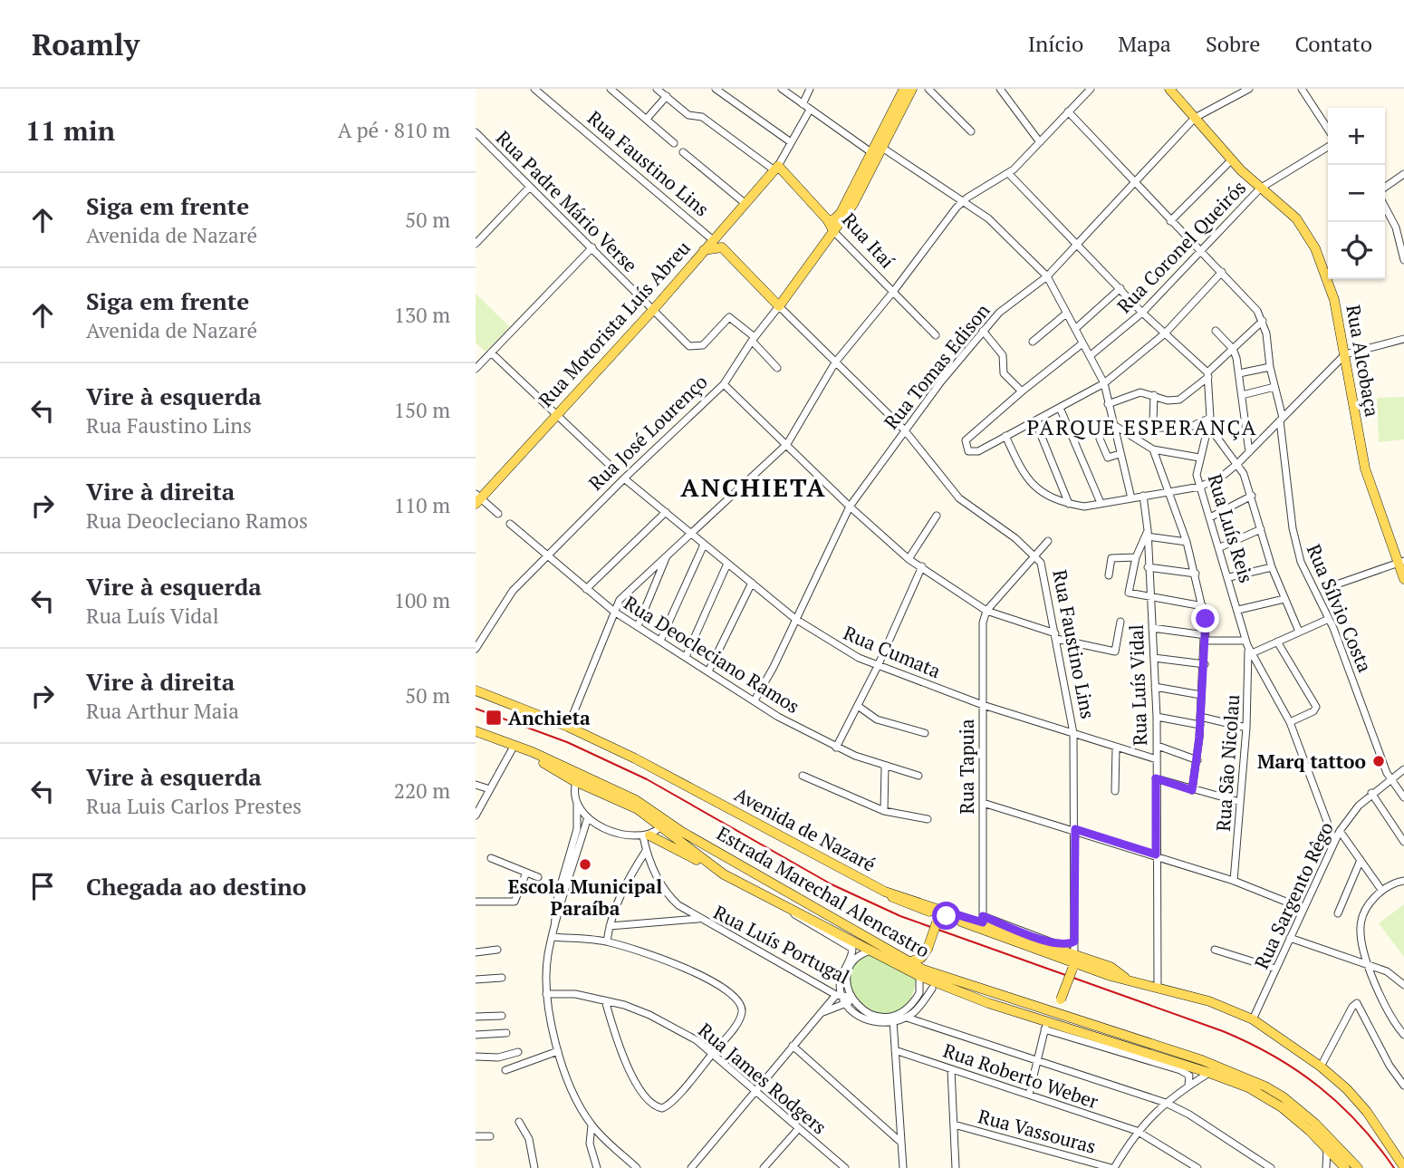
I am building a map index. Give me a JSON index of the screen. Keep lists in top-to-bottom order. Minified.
{"streets":{"main road":["Rua Faustino Lins","Rua Itaí","Rua Motorista Luís Abreu","Rua Alcobaça","Rua José Lourenço","Avenida de Nazaré","Estrada Marechal Alencastro"],"street":["Rua Padre Mário Verse","Rua Coronel Queirós","Rua Tomas Edison","Rua Luís Reis","Rua Sílvio Costa","Rua Cumata","Rua Deocleciano Ramos","Rua Luís Vidal","Rua São Nicolau","Rua Tapuia","Rua Sargento Rêgo","Rua Luís Portugal","Rua Roberto Weber","Rua James Rodgers","Rua Vassouras"]},"crossings":[["Rua Faustino Lins","Rua Motorista Luís Abreu"],["Rua Faustino Lins","Rua Tomas Edison"],["Rua Faustino Lins","Rua José Lourenço"],["Rua Faustino Lins","Rua Cumata"],["Rua Faustino Lins","Avenida de Nazaré"],["Rua Padre Mário Verse","Rua Motorista Luís Abreu"],["Rua Padre Mário Verse","Rua José Lourenço"],["Rua Itaí","Rua Motorista Luís Abreu"],["Rua Itaí","Rua José Lourenço"],["Rua Coronel Queirós","Rua Alcobaça"],["Rua Coronel Queirós","Rua Sílvio Costa"],["Rua Alcobaça","Rua Tomas Edison"],["Rua Tomas Edison","Rua Sílvio Costa"],["Rua Tomas Edison","Rua Cumata"],["Rua Tomas Edison","Rua Deocleciano Ramos"],["Rua José Lourenço","Rua Cumata"],["Rua José Lourenço","Rua Deocleciano Ramos"],["Rua Luís Reis","Rua São Nicolau"],["Rua Luís Reis","Rua Sargento Rêgo"],["Rua Sílvio Costa","Rua Sargento Rêgo"],["Rua Cumata","Rua Luís Vidal"],["Rua Cumata","Rua Tapuia"],["Rua Tapuia","Avenida de Nazaré"],["Estrada Marechal Alencastro","Rua Luís Portugal"]],"districts":["PARQUE ESPERANÇA","ANCHIETA"],"places":{"transit":["Anchieta"],"other":["Marq tattoo","Escola Municipal Paraíba"]},"page":{"header":"Roamly","nav":["Início","Mapa","Sobre","Contato"],"heading":["11 min","A pé · 810 m"],"map_buttons":["+","−"],"list":[["Siga em frente","Avenida de Nazaré","50 m"],["Siga em frente","Avenida de Nazaré","130 m"],["Vire à esquerda","Rua Faustino Lins","150 m"],["Vire à direita","Rua Deocleciano Ramos","110 m"],["Vire à esquerda","Rua Luís Vidal","100 m"],["Vire à direita","Rua Arthur Maia","50 m"],["Vire à esquerda","Rua Luis Carlos Prestes","220 m"],"Chegada ao destino"]}}
